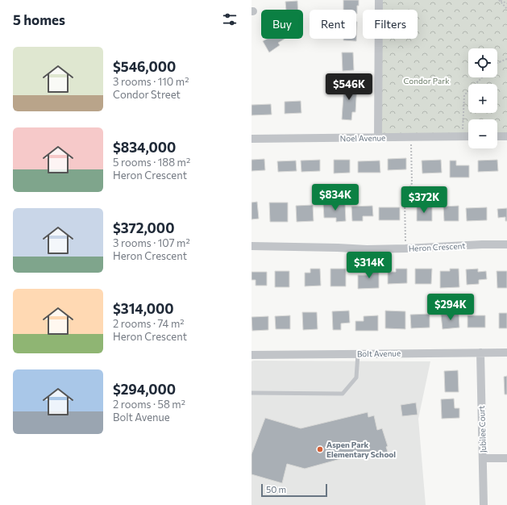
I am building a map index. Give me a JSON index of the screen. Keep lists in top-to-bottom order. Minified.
{"streets":{"street":["Noel Avenue","Heron Crescent","Bolt Avenue","Jubilee Court"]},"crossings":[["Bolt Avenue","Jubilee Court"]],"parks":["Condor Park"],"places":["Aspen Park Elementary School"],"scale_bar":"50 m","page":{"heading":"5 homes","chip":["Buy","Rent","Filters"],"list":[{"name":"$546,000","note":"3 rooms · 110 m² · Condor Street"},{"name":"$834,000","note":"5 rooms · 188 m² · Heron Crescent"},{"name":"$372,000","note":"3 rooms · 107 m² · Heron Crescent"},{"name":"$314,000","note":"2 rooms · 74 m² · Heron Crescent"},{"name":"$294,000","note":"2 rooms · 58 m² · Bolt Avenue"}],"map_buttons":["+","−"],"price":["$546K","$834K","$372K","$314K","$294K"],"scale":"50 m"}}
